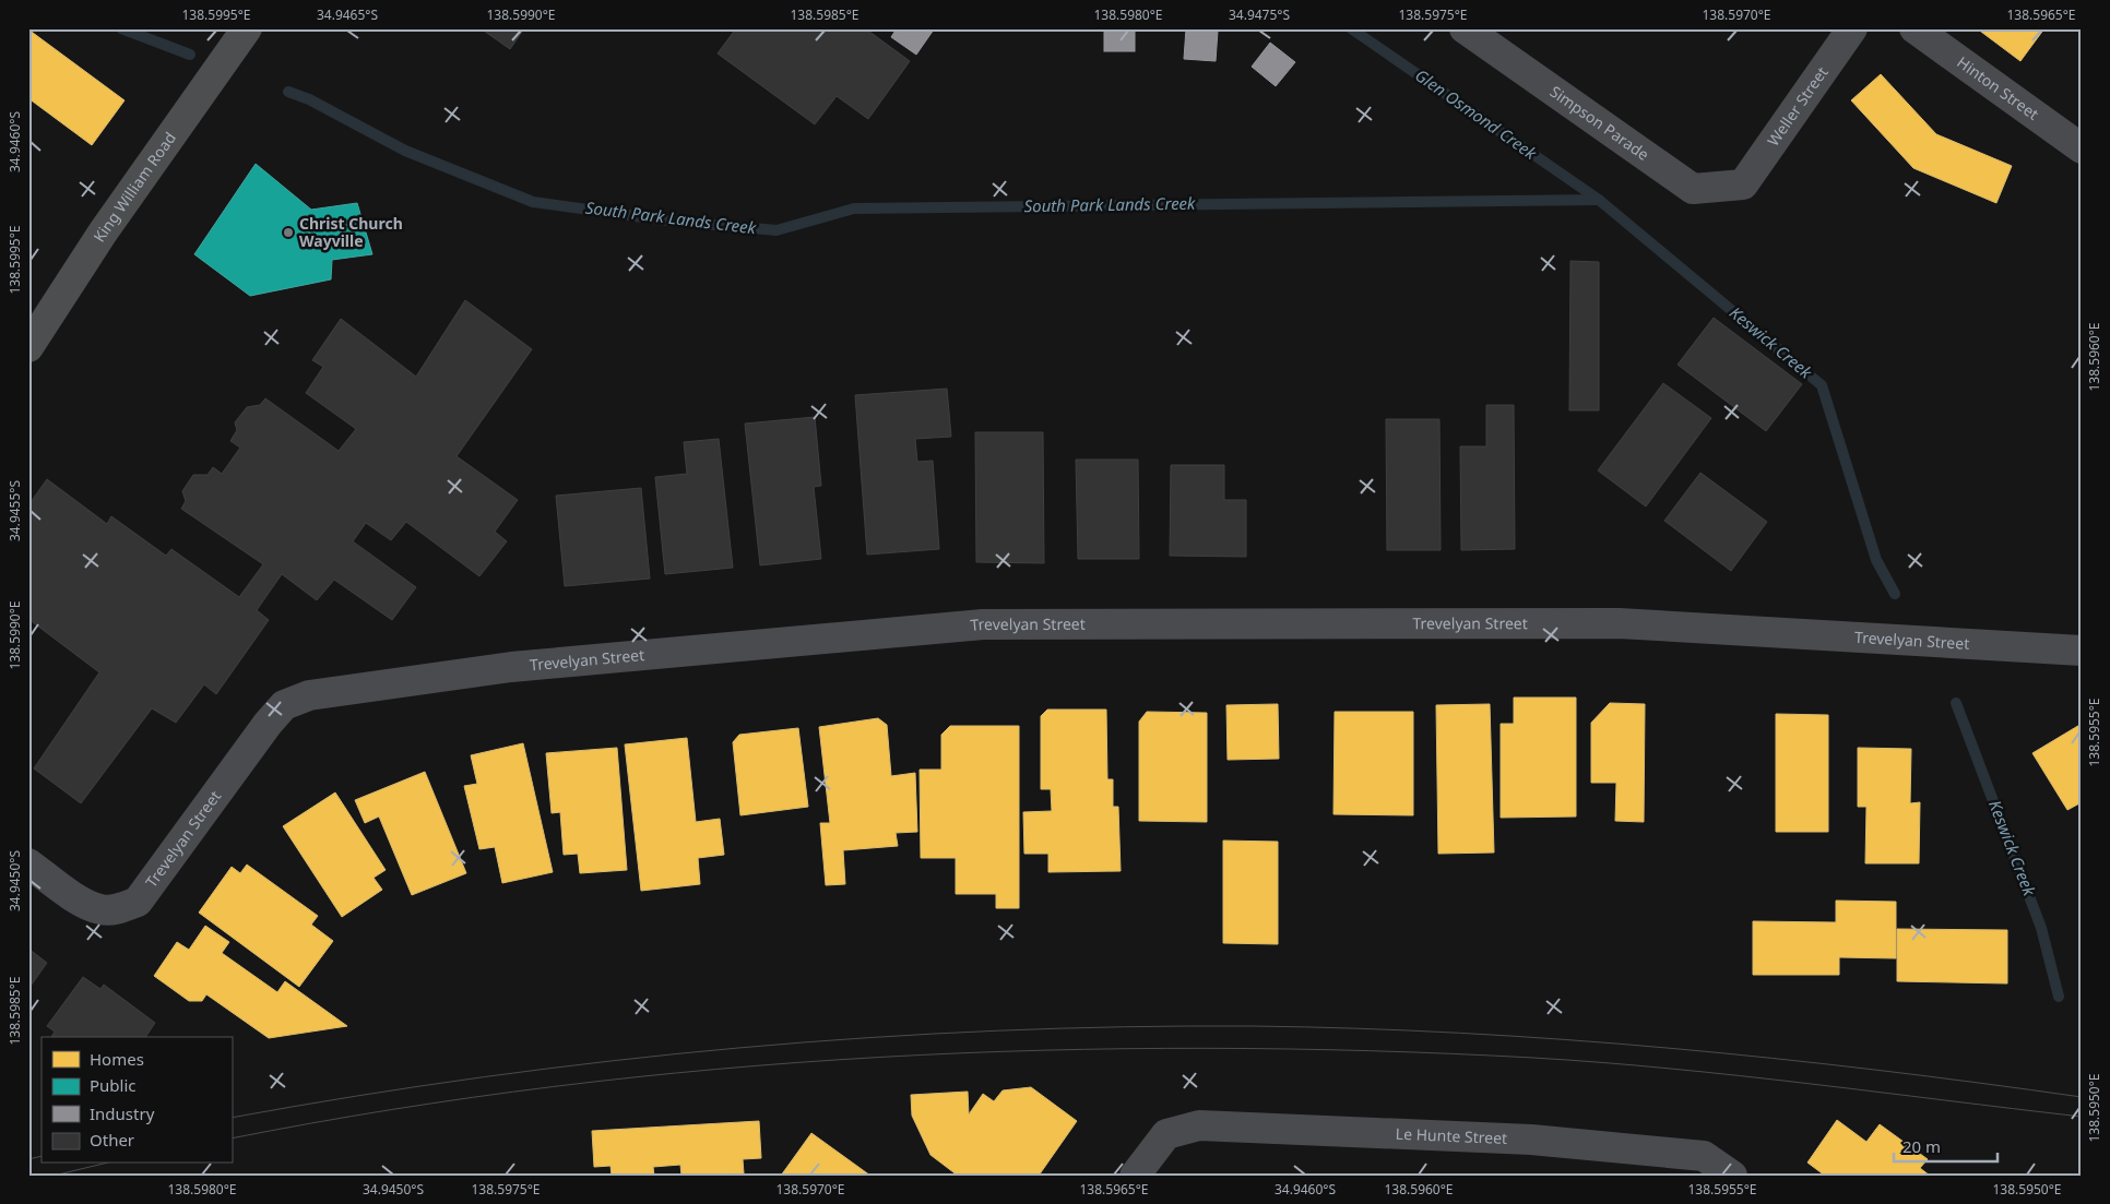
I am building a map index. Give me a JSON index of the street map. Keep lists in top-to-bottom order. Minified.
{"streets":{"main road":["King William Road"],"street":["Hinton Street","Weller Street","Simpson Parade","Trevelyan Street","Le Hunte Street"]},"crossings":[["Weller Street","Simpson Parade"]],"water":["Glen Osmond Creek","South Park Lands Creek","Keswick Creek"],"places":["Christ Church Wayville"],"legend":["Homes","Public","Industry","Other"],"scale_bar":"20 m","coordinates":["138.5995°E","34.9465°S","138.5990°E","138.5985°E","138.5980°E","34.9475°S","138.5975°E","138.5970°E","138.5965°E","34.9460°S","138.5960°E","34.9455°S","138.5955°E","34.9450°S","138.5950°E"]}
